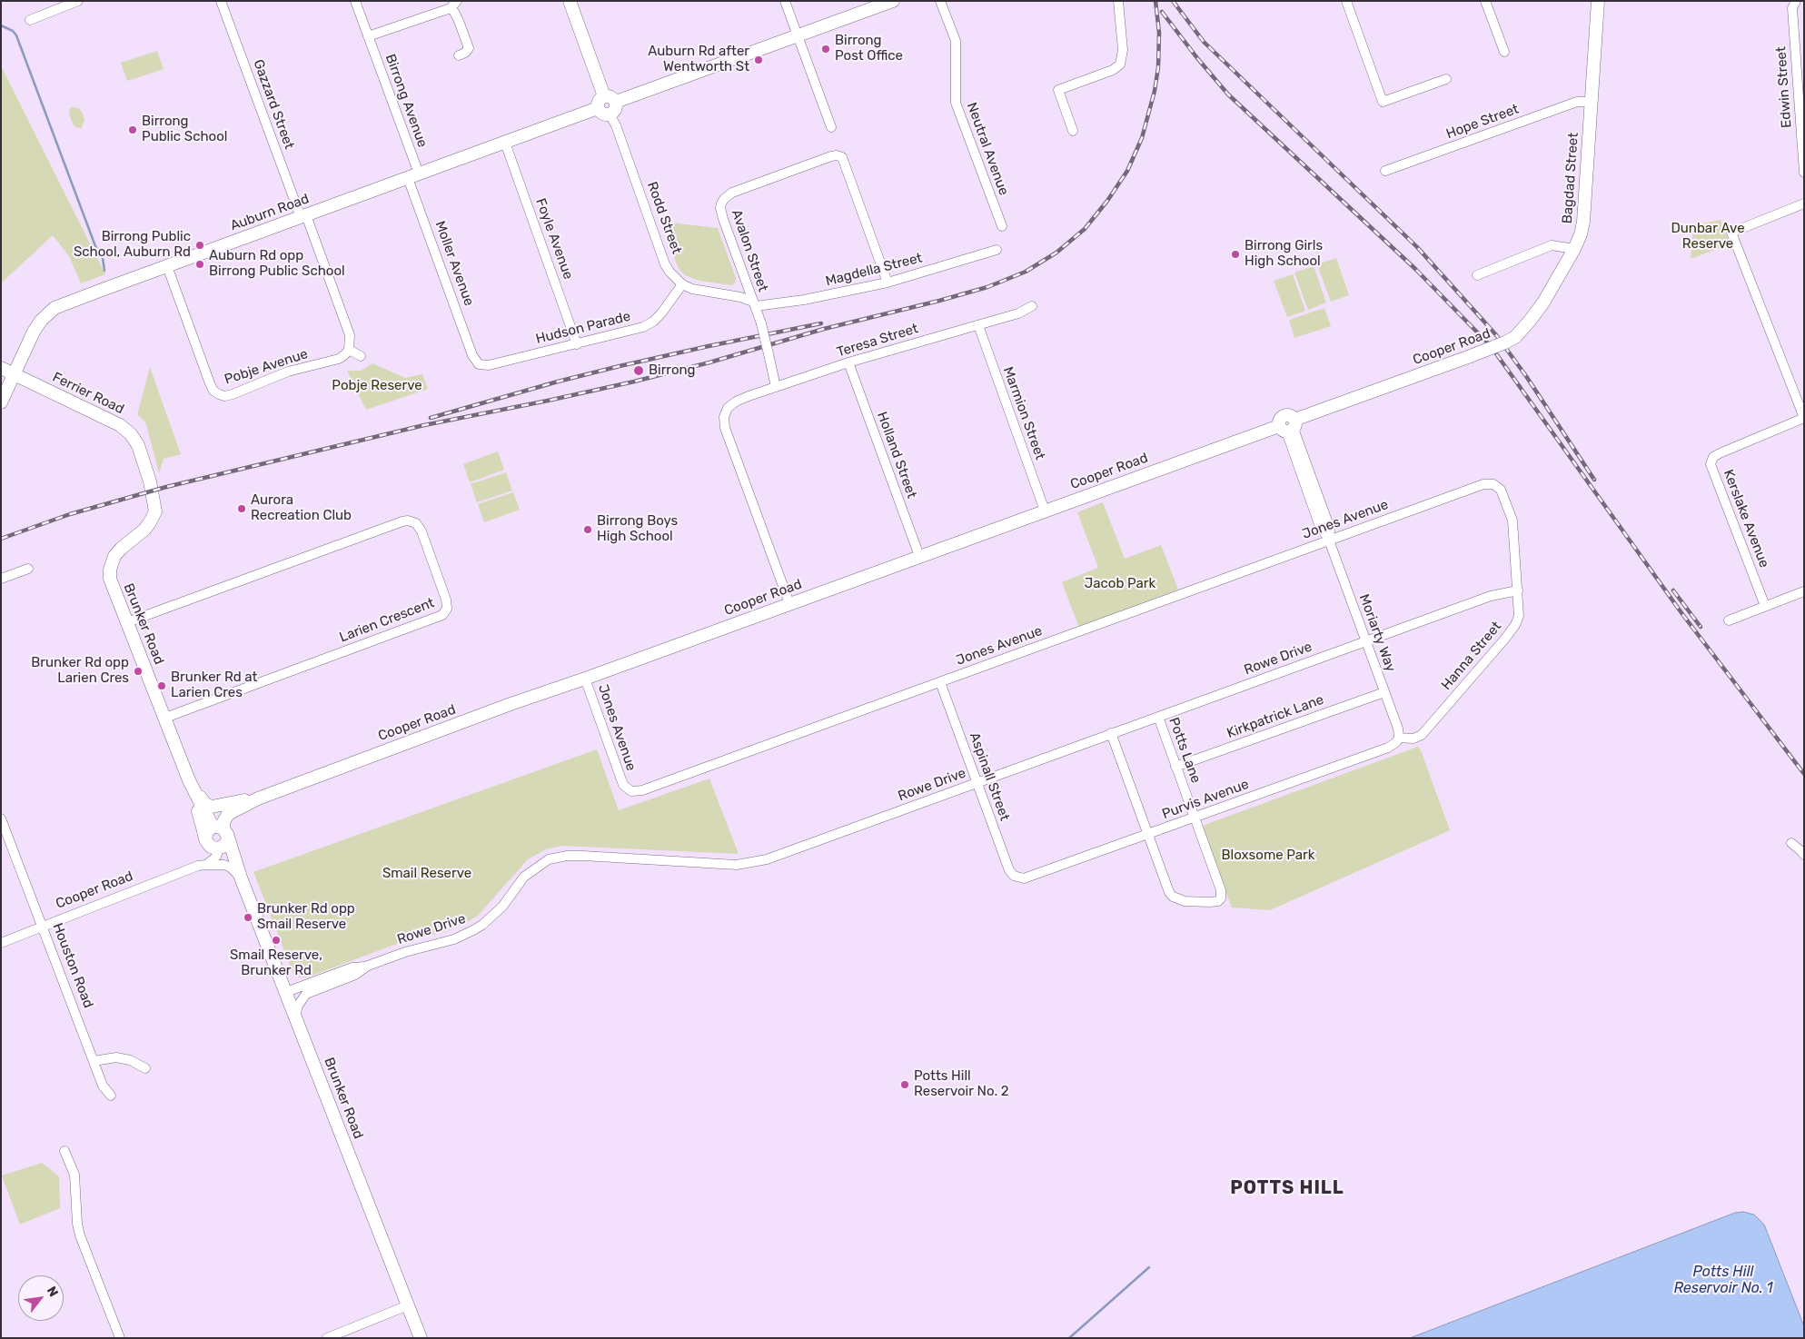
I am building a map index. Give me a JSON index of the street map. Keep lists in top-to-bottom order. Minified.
{"streets":{"main road":["Bagdad Street","Auburn Road","Cooper Road","Ferrier Road","Brunker Road"],"street":["Edwin Street","Birrong Avenue","Gazzard Street","Hope Street","Neutral Avenue","Rodd Street","Foyle Avenue","Avalon Street","Moller Avenue","Magdella Street","Hudson Parade","Teresa Street","Pobje Avenue","Marmion Street","Holland Street","Kerslake Avenue","Jones Avenue","Larien Crescent","Moriarty Way","Hanna Street","Rowe Drive","Kirkpatrick Lane","Potts Lane","Aspinall Street","Purvis Avenue","Houston Road"]},"crossings":[["Birrong Avenue","Auburn Road"],["Birrong Avenue","Moller Avenue"],["Gazzard Street","Auburn Road"],["Hope Street","Bagdad Street"],["Bagdad Street","Cooper Road"],["Auburn Road","Rodd Street"],["Auburn Road","Foyle Avenue"],["Auburn Road","Moller Avenue"],["Auburn Road","Pobje Avenue"],["Auburn Road","Ferrier Road"],["Rodd Street","Avalon Street"],["Rodd Street","Magdella Street"],["Rodd Street","Hudson Parade"],["Foyle Avenue","Hudson Parade"],["Avalon Street","Magdella Street"],["Avalon Street","Teresa Street"],["Moller Avenue","Hudson Parade"],["Teresa Street","Cooper Road"],["Teresa Street","Marmion Street"],["Teresa Street","Holland Street"],["Cooper Road","Marmion Street"],["Cooper Road","Holland Street"],["Cooper Road","Jones Avenue"],["Cooper Road","Moriarty Way"],["Cooper Road","Houston Road"],["Ferrier Road","Brunker Road"],["Jones Avenue","Moriarty Way"],["Jones Avenue","Hanna Street"],["Jones Avenue","Aspinall Street"],["Larien Crescent","Brunker Road"],["Brunker Road","Rowe Drive"],["Moriarty Way","Hanna Street"],["Moriarty Way","Rowe Drive"],["Moriarty Way","Kirkpatrick Lane"],["Moriarty Way","Purvis Avenue"],["Hanna Street","Rowe Drive"],["Hanna Street","Purvis Avenue"],["Rowe Drive","Potts Lane"],["Rowe Drive","Aspinall Street"],["Kirkpatrick Lane","Potts Lane"],["Potts Lane","Purvis Avenue"],["Aspinall Street","Purvis Avenue"]],"districts":["POTTS HILL"],"water":["Potts Hill Reservoir No. 1"],"parks":["Dunbar Ave Reserve","Pobje Reserve","Jacob Park","Bloxsome Park","Smail Reserve"],"places":["Birrong Post Office","Auburn Rd after Wentworth St","Birrong Public School","Birrong Public School, Auburn Rd","Birrong Girls High School","Auburn Rd opp Birrong Public School","Birrong","Aurora Recreation Club","Birrong Boys High School","Brunker Rd opp Larien Cres","Brunker Rd at Larien Cres","Brunker Rd opp Smail Reserve","Smail Reserve, Brunker Rd","Potts Hill Reservoir No. 2"],"north":"top right"}
